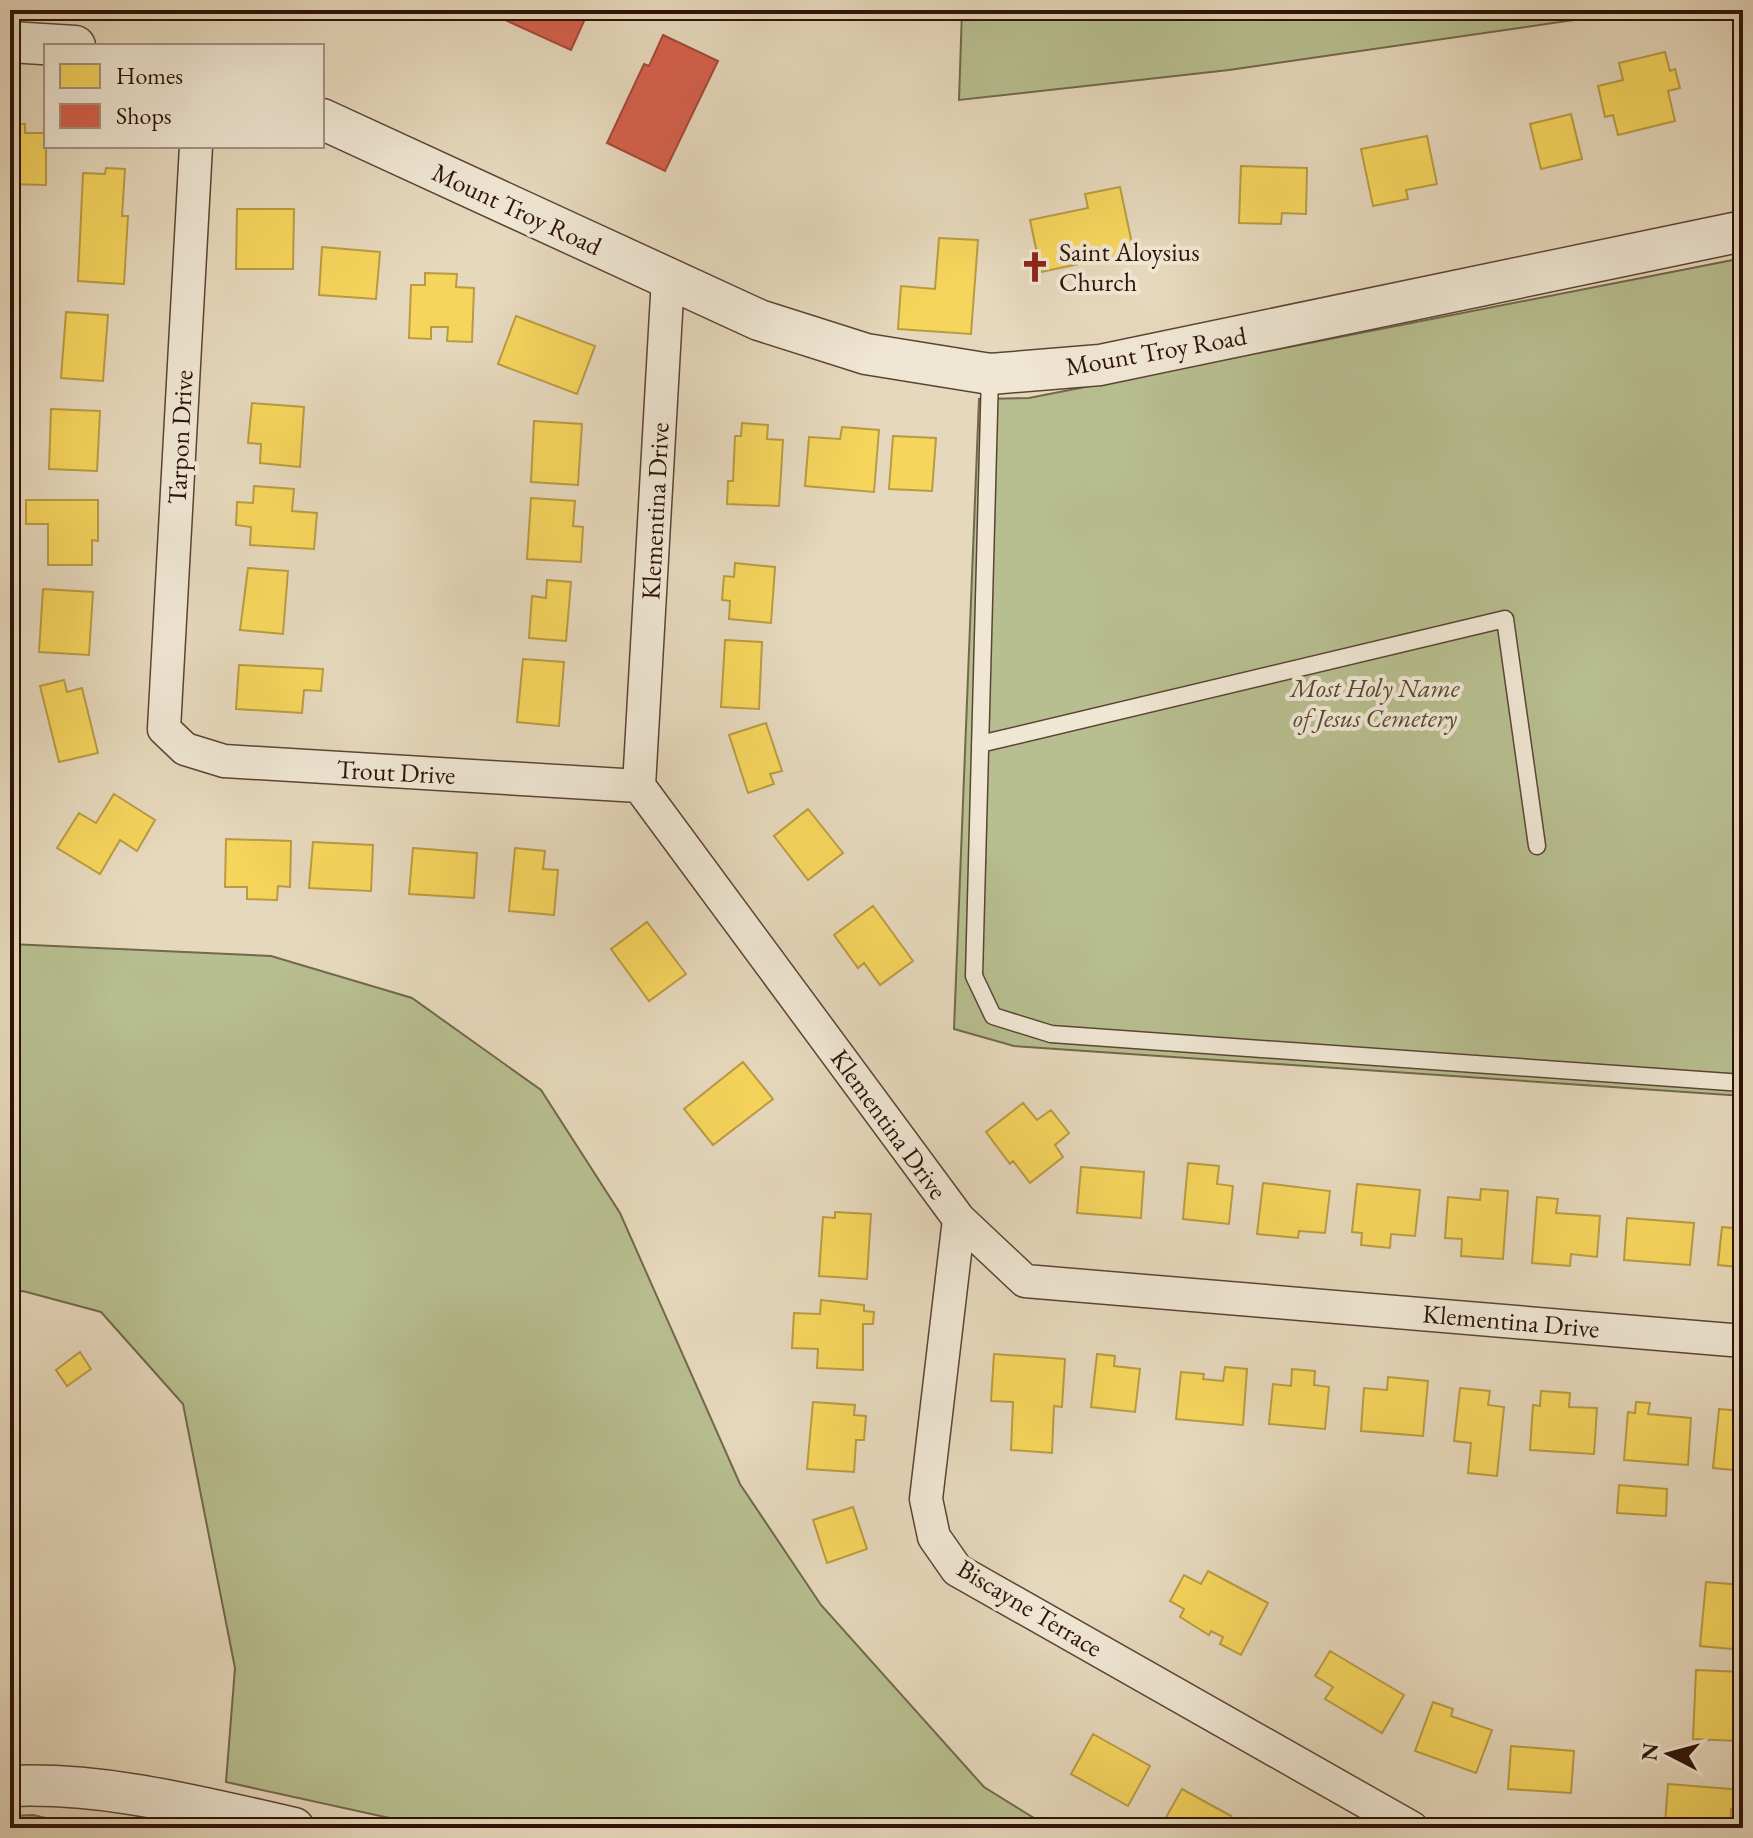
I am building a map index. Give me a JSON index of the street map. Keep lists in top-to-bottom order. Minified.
{"streets":{"street":["Mount Troy Road","Tarpon Drive","Klementina Drive","Trout Drive","Biscayne Terrace"]},"crossings":[["Mount Troy Road","Klementina Drive"],["Tarpon Drive","Trout Drive"],["Klementina Drive","Trout Drive"],["Klementina Drive","Biscayne Terrace"]],"parks":["Most Holy Name of Jesus Cemetery"],"places":{"church":["Saint Aloysius Church"]},"legend":["Homes","Shops"],"north":"left"}
